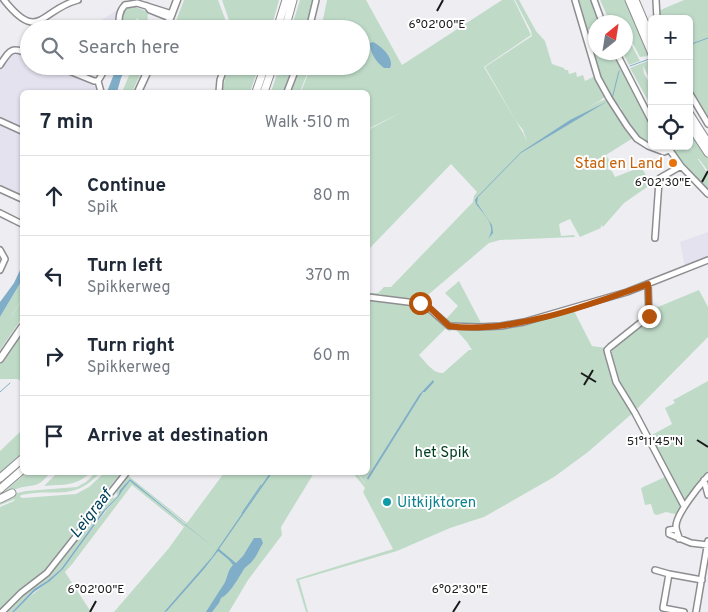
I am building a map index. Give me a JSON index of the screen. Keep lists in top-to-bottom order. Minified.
{"water":["Leigraaf"],"parks":["het Spik"],"places":["Stad en Land","Uitkijktoren"],"north":"top right","page":{"map_buttons":["+","−"],"search":"Search here","heading":["7 min","Walk · 510 m"],"list":[["Continue","Spik","80 m"],["Turn left","Spikkerweg","370 m"],["Turn right","Spikkerweg","60 m"],"Arrive at destination"]},"coordinates":["6°02'00\"E","6°02'30\"E","51°11'45\"N"]}
